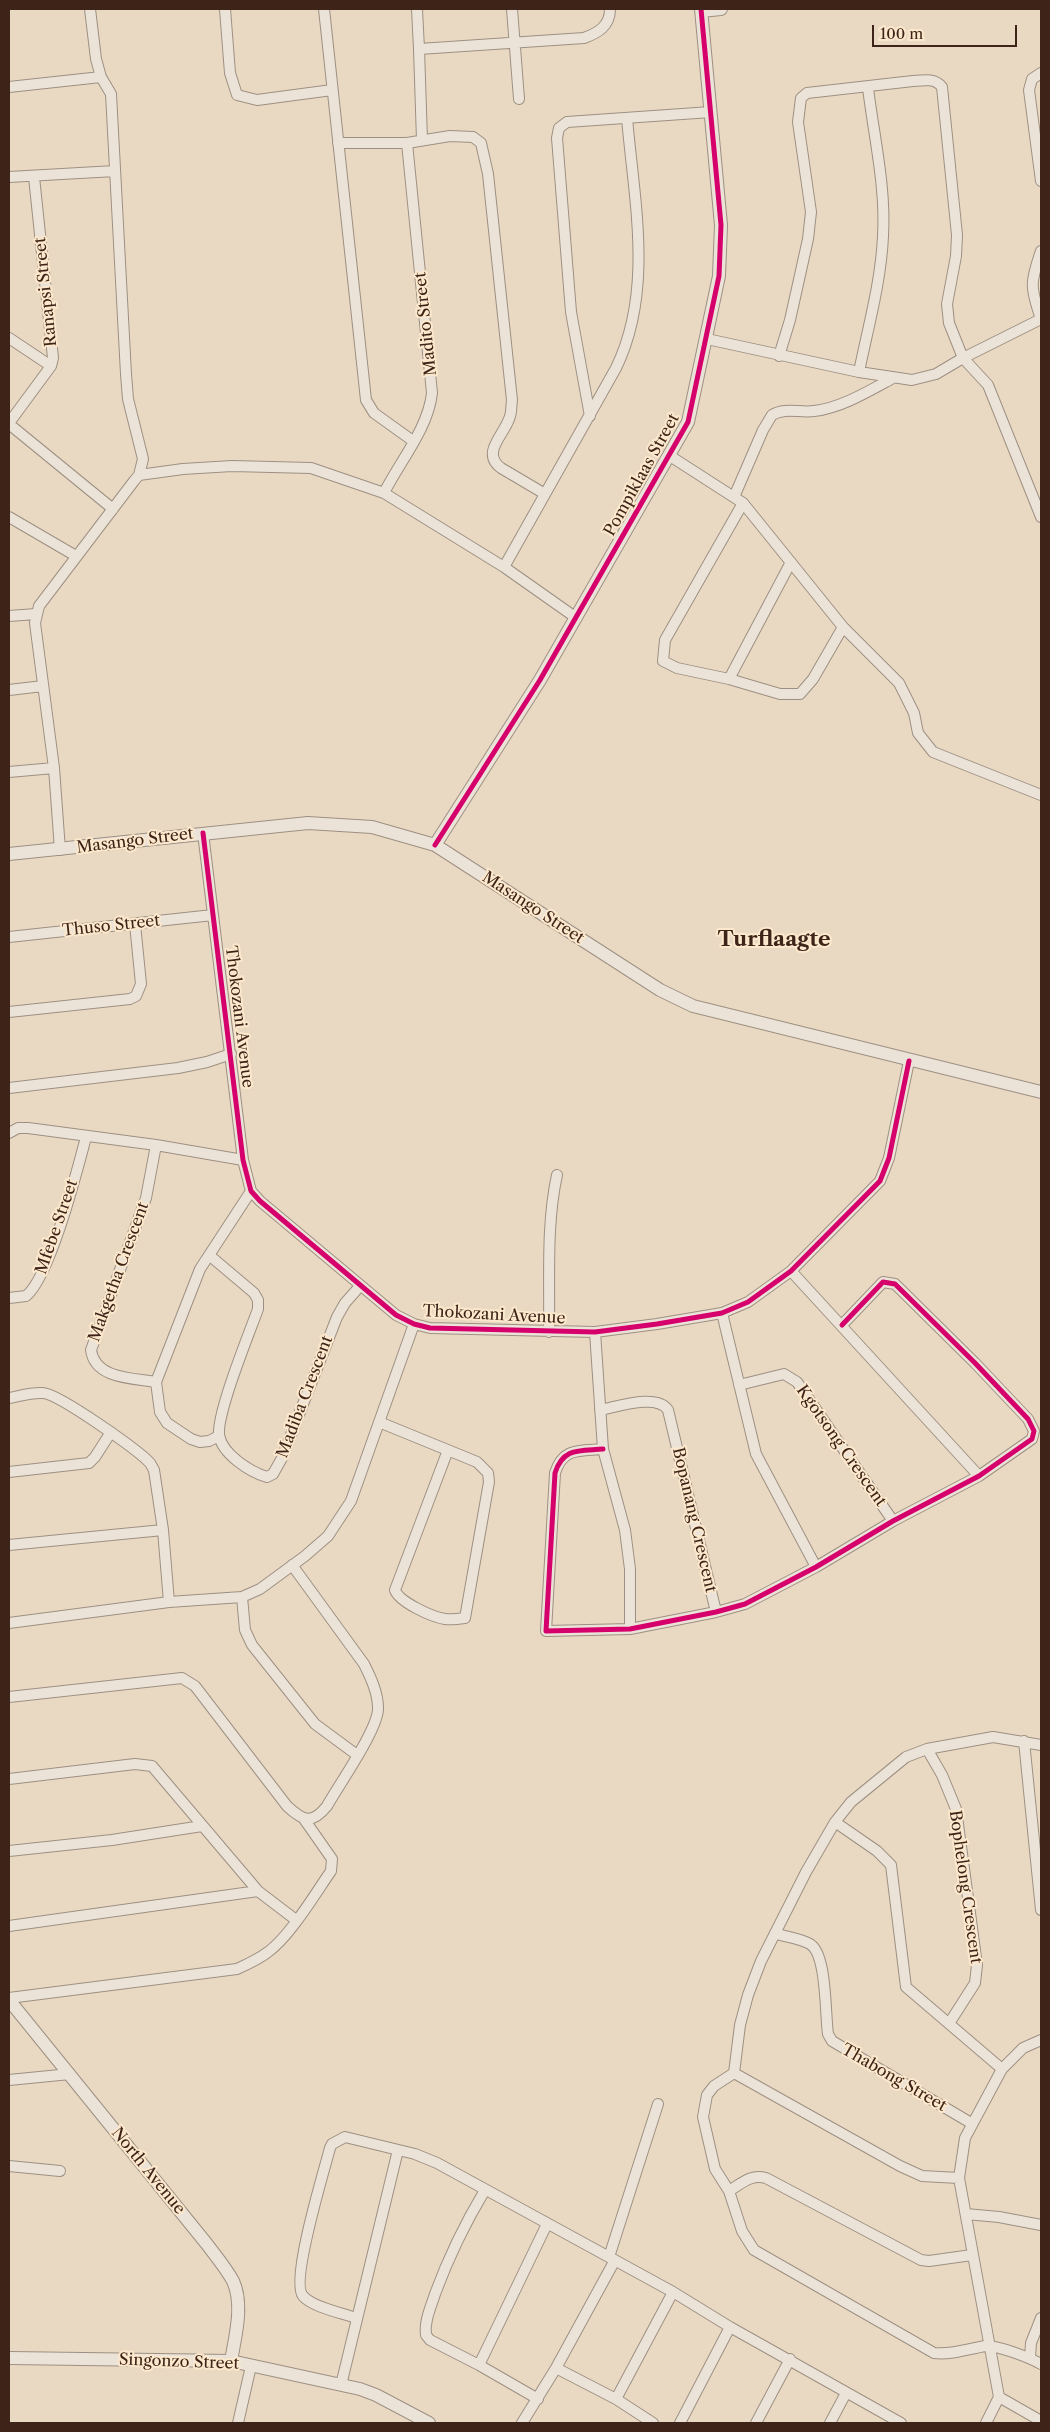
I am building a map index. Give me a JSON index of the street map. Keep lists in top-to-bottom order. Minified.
{"streets":{"street":["Ranapsi Street","Madito Street","Pompiklaas Street","Masango Street","Thuso Street","Thokozani Avenue","Mfebe Street","Makgetha Crescent","Madiba Crescent","Kgotsong Crescent","Bopanang Crescent","Bophelong Crescent","Thabong Street","North Avenue","Singonzo Street"]},"crossings":[["Pompiklaas Street","Masango Street"],["Masango Street","Thokozani Avenue"],["Thuso Street","Thokozani Avenue"],["Thokozani Avenue","Madiba Crescent"],["Kgotsong Crescent","Bopanang Crescent"],["North Avenue","Singonzo Street"]],"districts":["Turflaagte"],"scale_bar":"100 m"}
